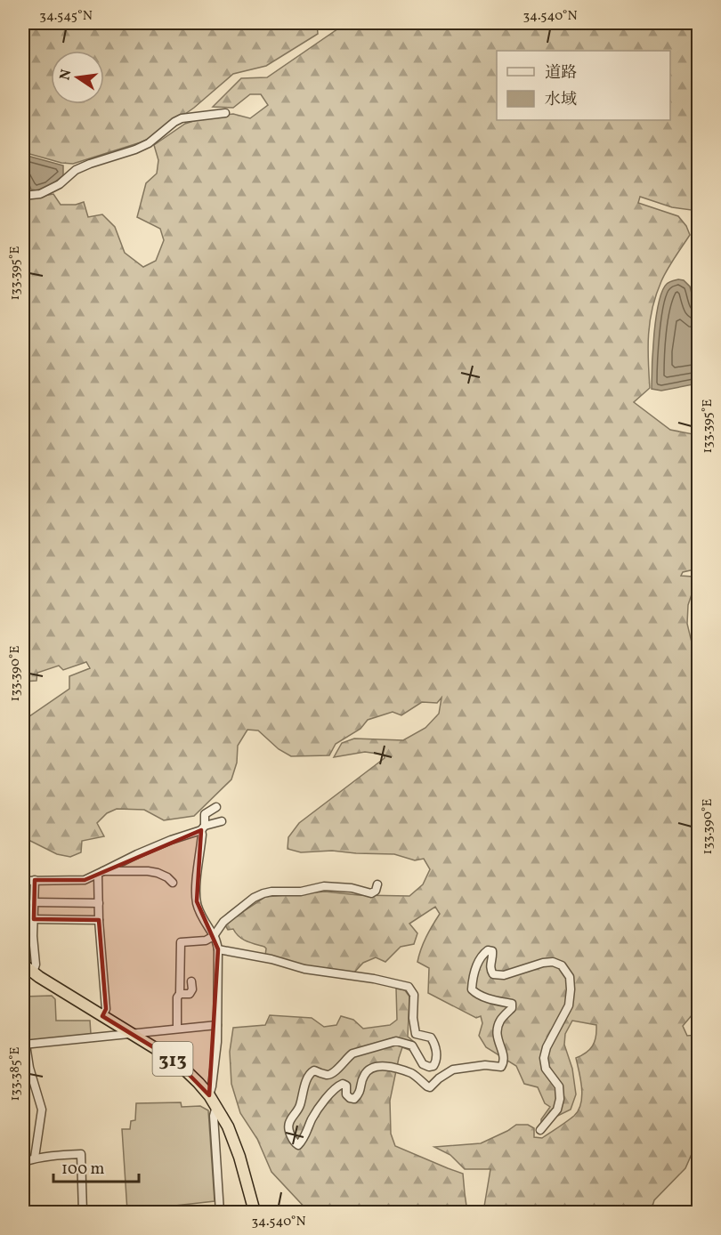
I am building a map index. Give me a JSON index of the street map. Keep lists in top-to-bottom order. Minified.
{"streets":{"highway":["313"]},"legend":["道路","水域"],"scale_bar":"100 m","north":"left","coordinates":["34.545°N","34.540°N","133.395°E","133.390°E","133.385°E"]}
